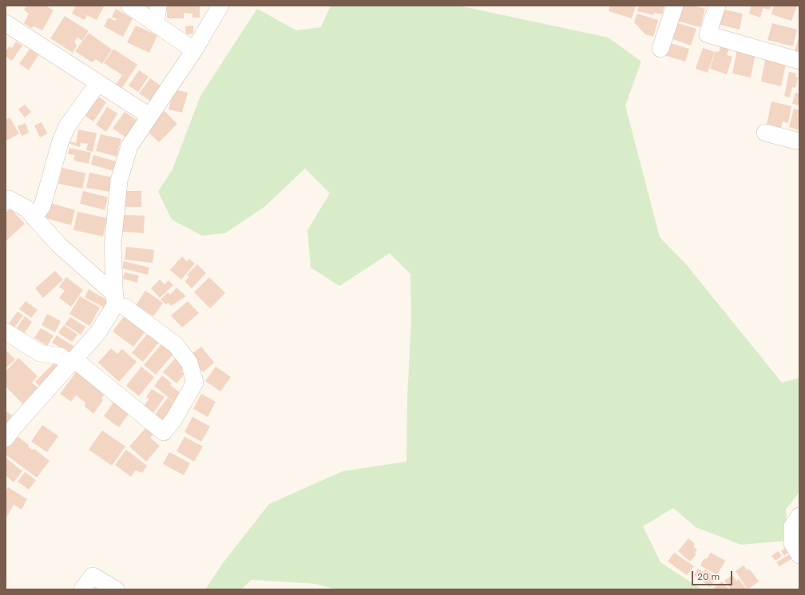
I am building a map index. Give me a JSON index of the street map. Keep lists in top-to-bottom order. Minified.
{"scale_bar":"20 m"}
